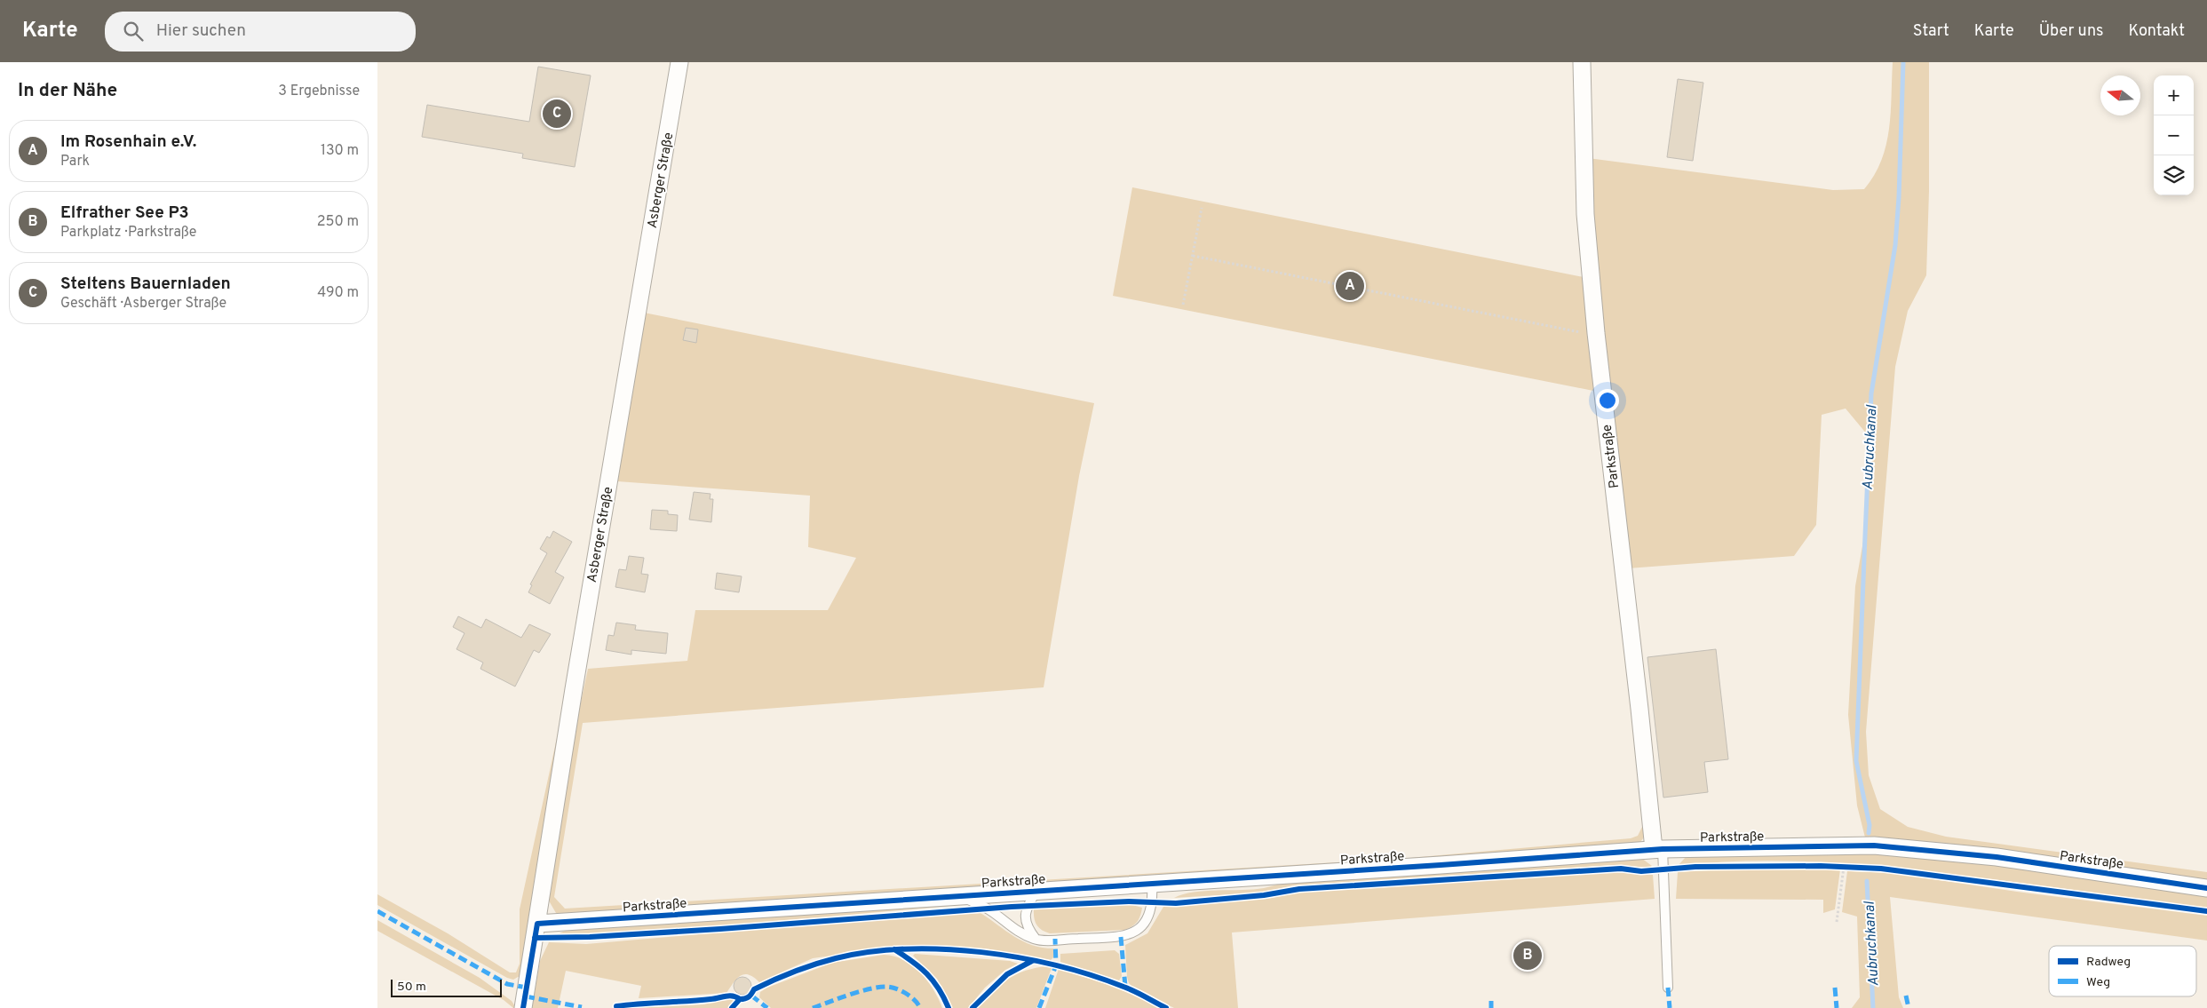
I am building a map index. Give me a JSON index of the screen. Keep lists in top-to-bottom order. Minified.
{"streets":{"street":["Asberger Straße","Parkstraße"]},"crossings":[["Asberger Straße","Parkstraße"]],"water":["Aubruchkanal"],"legend":["Radweg","Weg"],"scale_bar":"50 m","north":"left","page":{"header":"Karte","search":"Hier suchen","nav":["Start","Karte","Über uns","Kontakt"],"heading":["In der Nähe","3 Ergebnisse"],"map_buttons":["+","−"],"pins":["C","A","B"],"list":[{"mark":"A","name":"Im Rosenhain e.V.","note":"Park","value":"130 m"},{"mark":"B","name":"Elfrather See P3","note":"Parkplatz · Parkstraße","value":"250 m"},{"mark":"C","name":"Steltens Bauernladen","note":"Geschäft · Asberger Straße","value":"490 m"}],"scale":"50 m"}}
